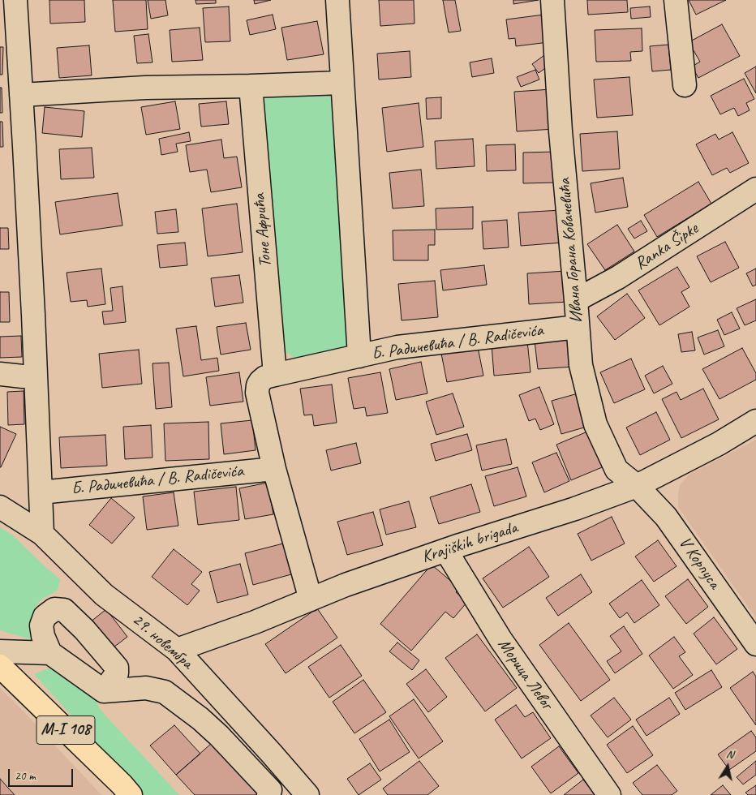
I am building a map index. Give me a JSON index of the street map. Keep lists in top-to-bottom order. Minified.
{"streets":{"main road":["M-I 108"],"street":["Тоне Афрића","Ranka Šipke","Ивана Горана Ковачевића","Б. Радичевића / B. Radičevića","Krajiških brigada","V Корпуса","29. новембра","Морица Левог"]},"crossings":[["Тоне Афрића","Б. Радичевића / B. Radičevića"],["Ranka Šipke","Ивана Горана Ковачевића"],["Ивана Горана Ковачевића","Б. Радичевића / B. Radičevića"],["Ивана Горана Ковачевића","Krajiških brigada"],["Ивана Горана Ковачевића","V Корпуса"],["Б. Радичевића / B. Radičevića","Krajiških brigada"],["Krajiških brigada","V Корпуса"],["Krajiških brigada","29. новембра"],["Krajiških brigada","Морица Левог"]],"scale_bar":"20 m","north":"top"}
